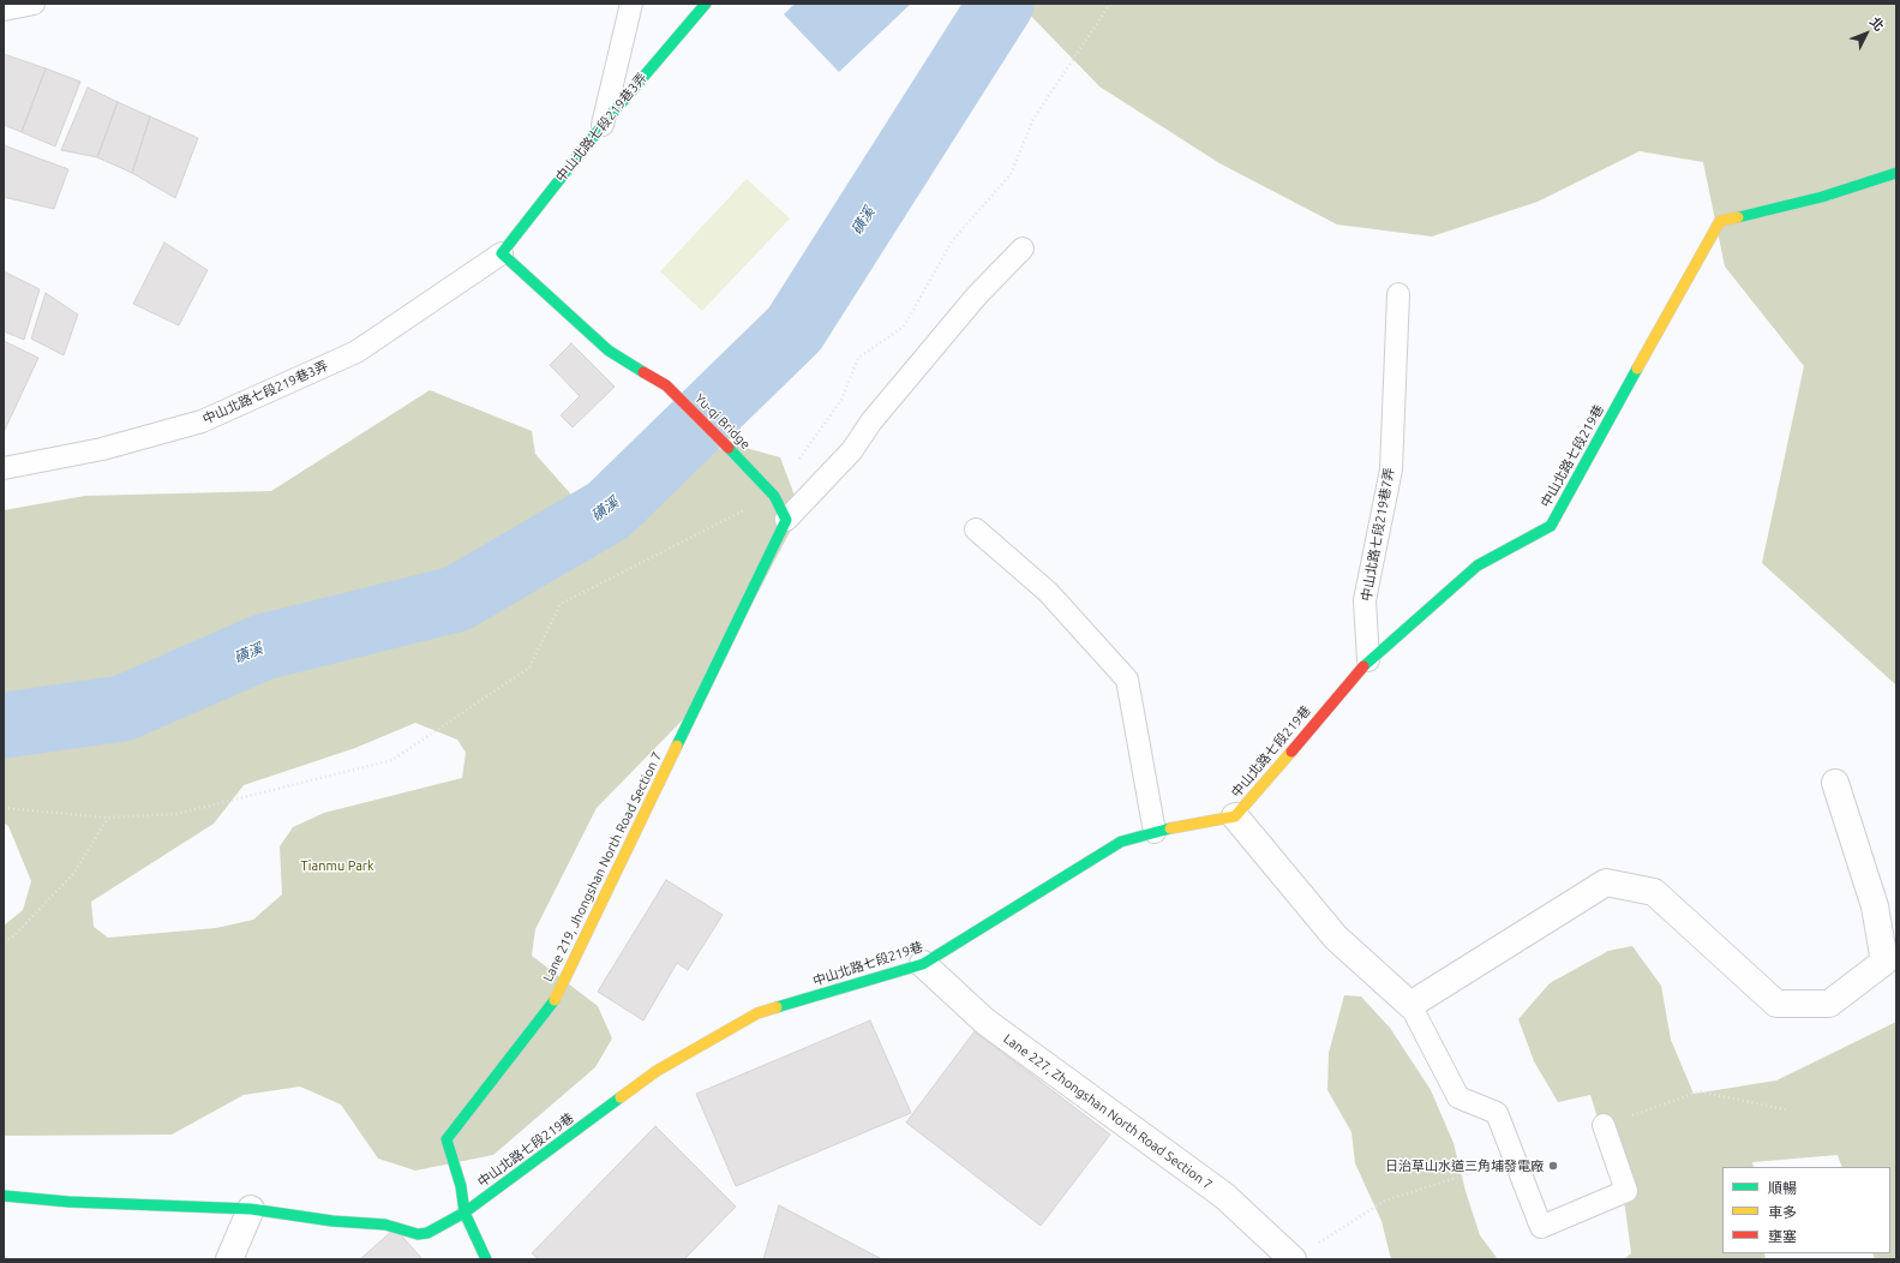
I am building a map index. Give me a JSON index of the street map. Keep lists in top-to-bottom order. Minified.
{"streets":{"street":["中山北路七段219巷3弄","Yu-qi Bridge","中山北路七段219巷","Lane 219, Jhongshan North Road Section 7","Lane 227, Zhongshan North Road Section 7"],"lane":["中山北路七段219巷7弄"]},"crossings":[["中山北路七段219巷3弄","Yu-qi Bridge"],["中山北路七段219巷","中山北路七段219巷7弄"],["中山北路七段219巷","Lane 219, Jhongshan North Road Section 7"],["中山北路七段219巷","Lane 227, Zhongshan North Road Section 7"]],"water":["磺溪"],"parks":["Tianmu Park"],"places":["日治草山水道三角埔發電廠"],"legend":["順暢","車多","壅塞"],"north":"top right"}
